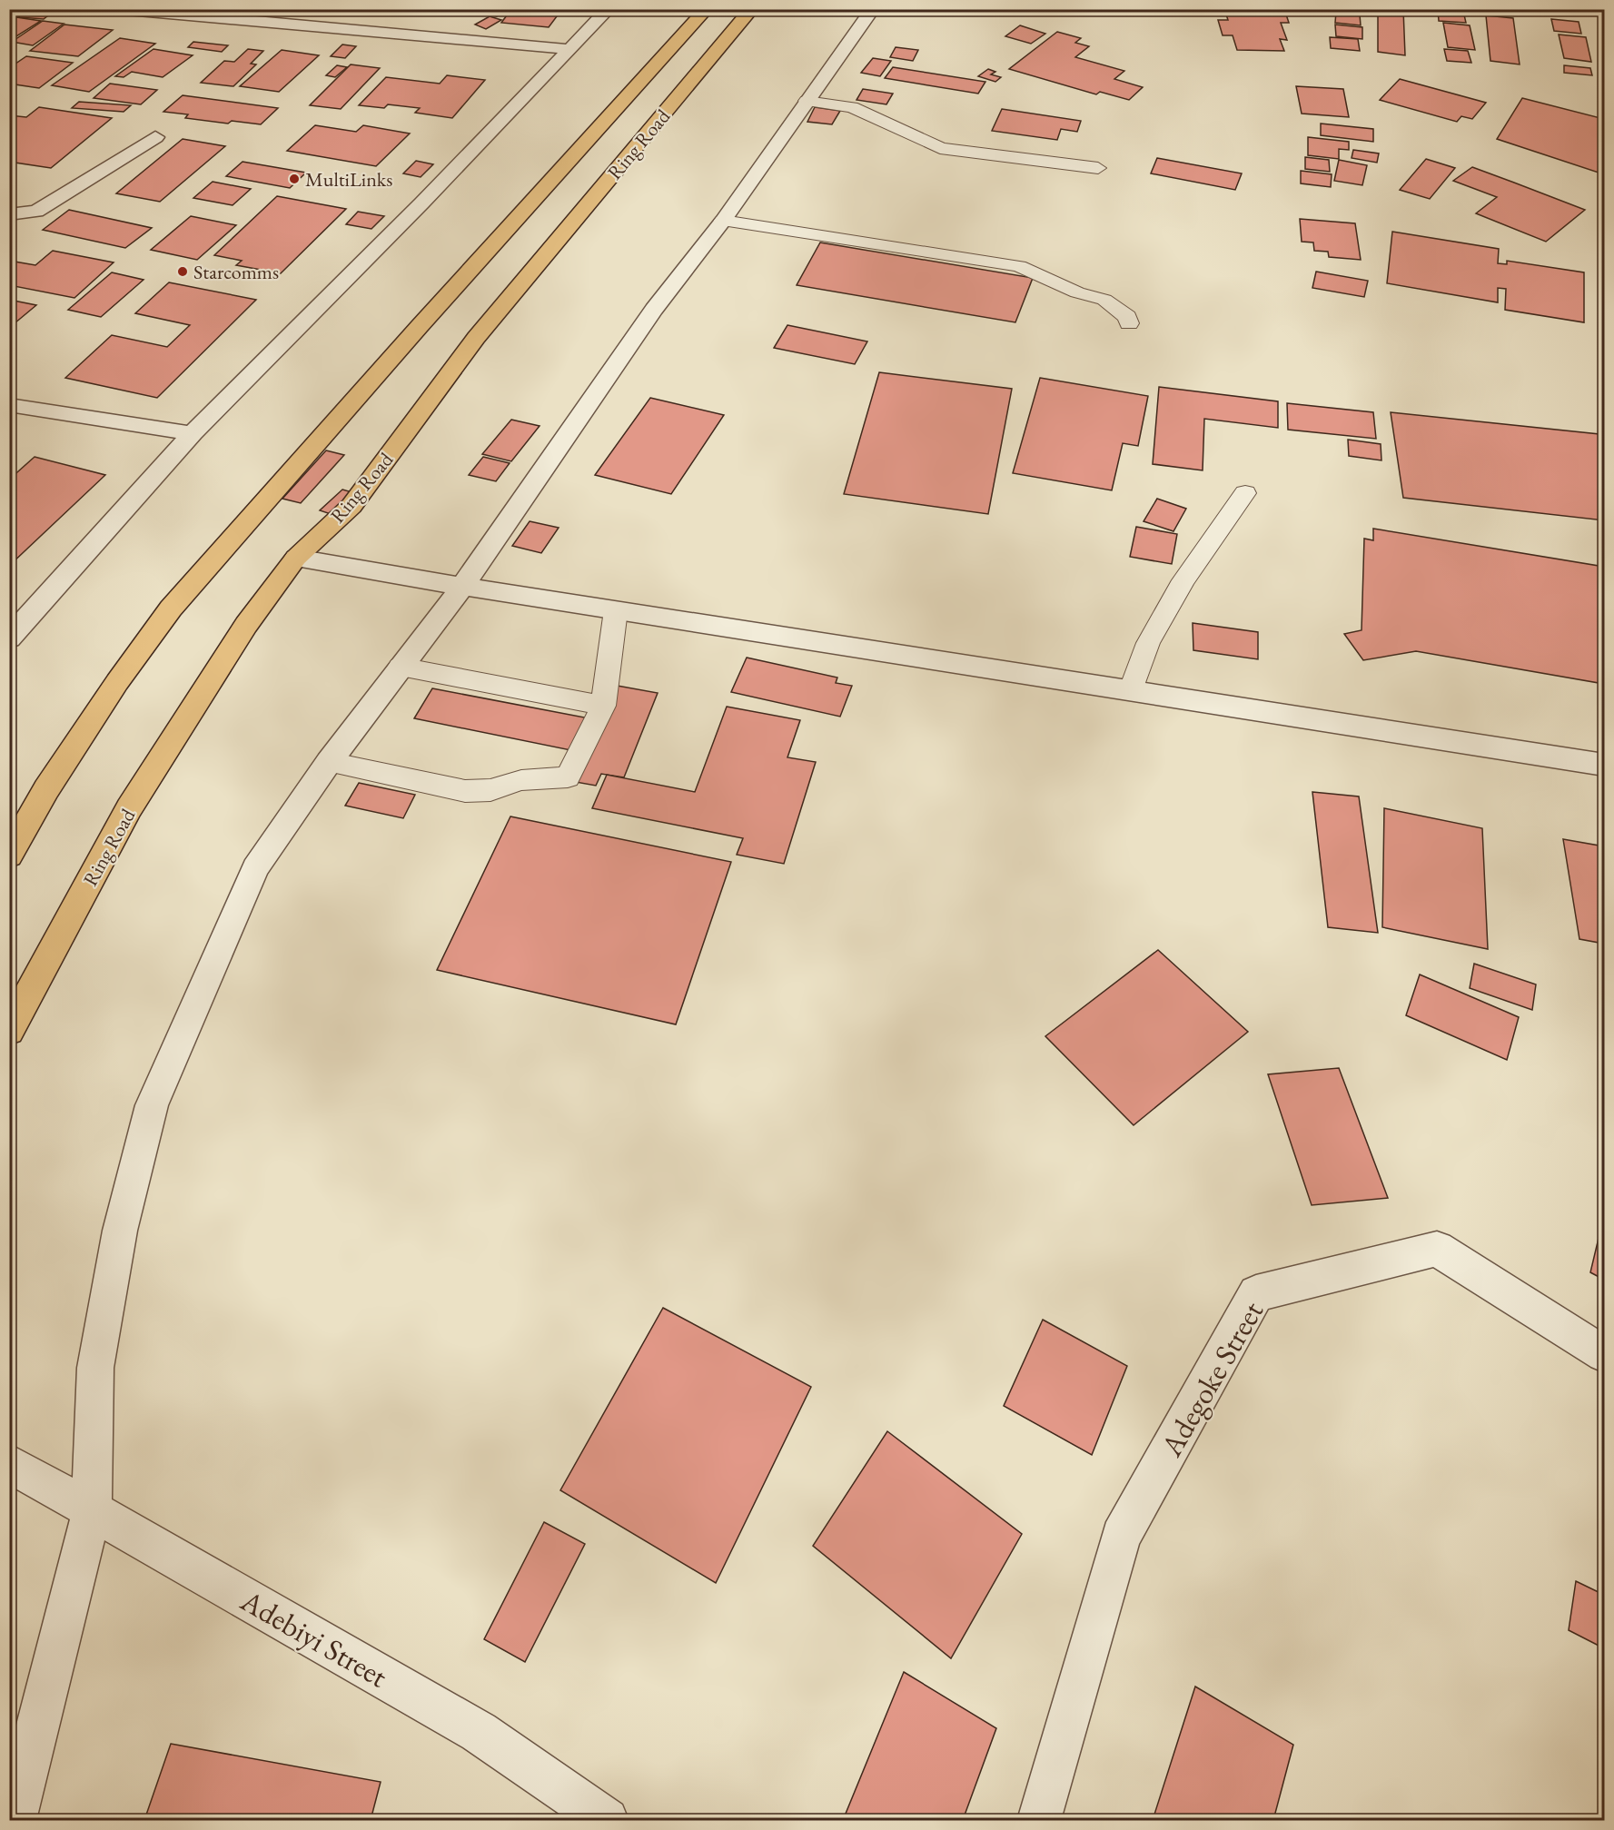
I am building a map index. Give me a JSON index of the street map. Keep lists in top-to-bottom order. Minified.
{"streets":{"main road":["Ring Road"],"street":["Adegoke Street","Adebiyi Street"]},"places":["MultiLinks","Starcomms"]}
